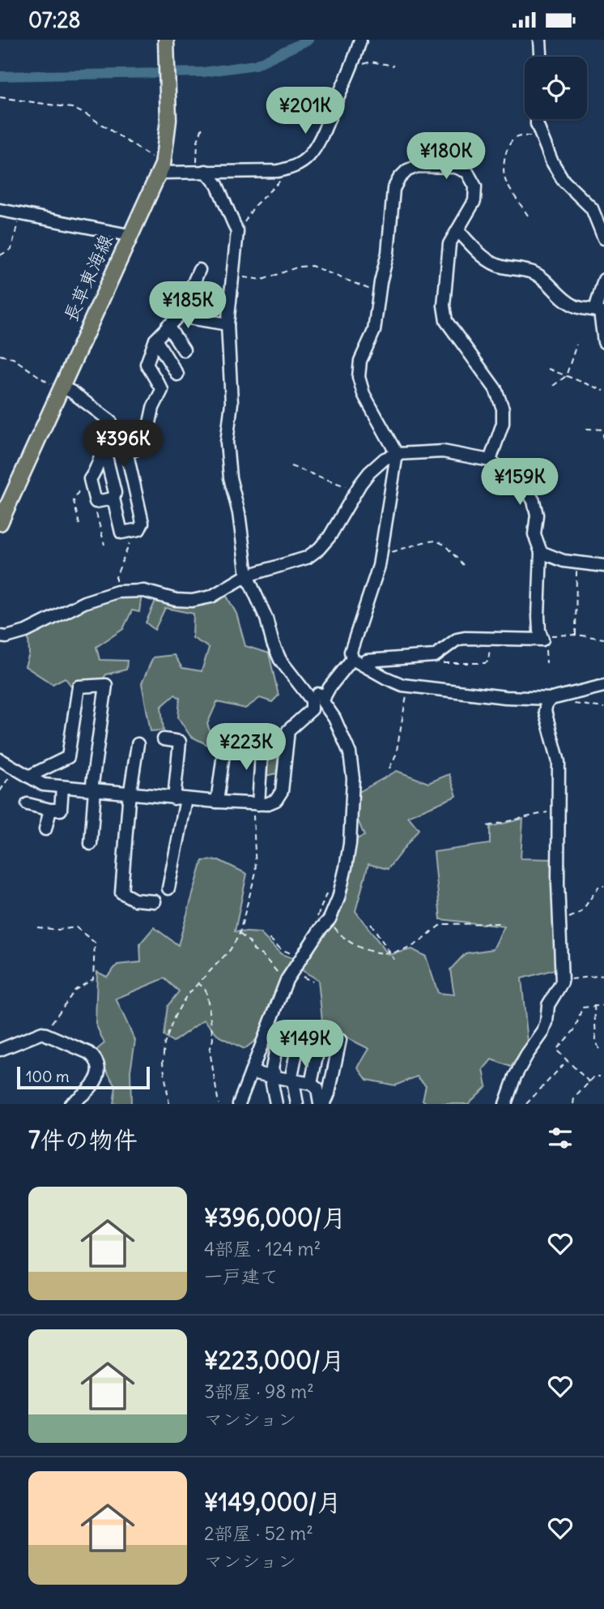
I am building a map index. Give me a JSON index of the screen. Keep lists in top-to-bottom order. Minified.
{"streets":{"main road":["長草東海線"]},"scale_bar":"100 m","page":{"status":"07:28","price":["¥201K","¥180K","¥185K","¥396K","¥159K","¥223K","¥149K"],"scale":"100 m","heading":"7件の物件","list":[{"name":"¥396,000/月","note":"4部屋 · 124 m² · 一戸建て"},{"name":"¥223,000/月","note":"3部屋 · 98 m² · マンション"},{"name":"¥149,000/月","note":"2部屋 · 52 m² · マンション"}]}}
